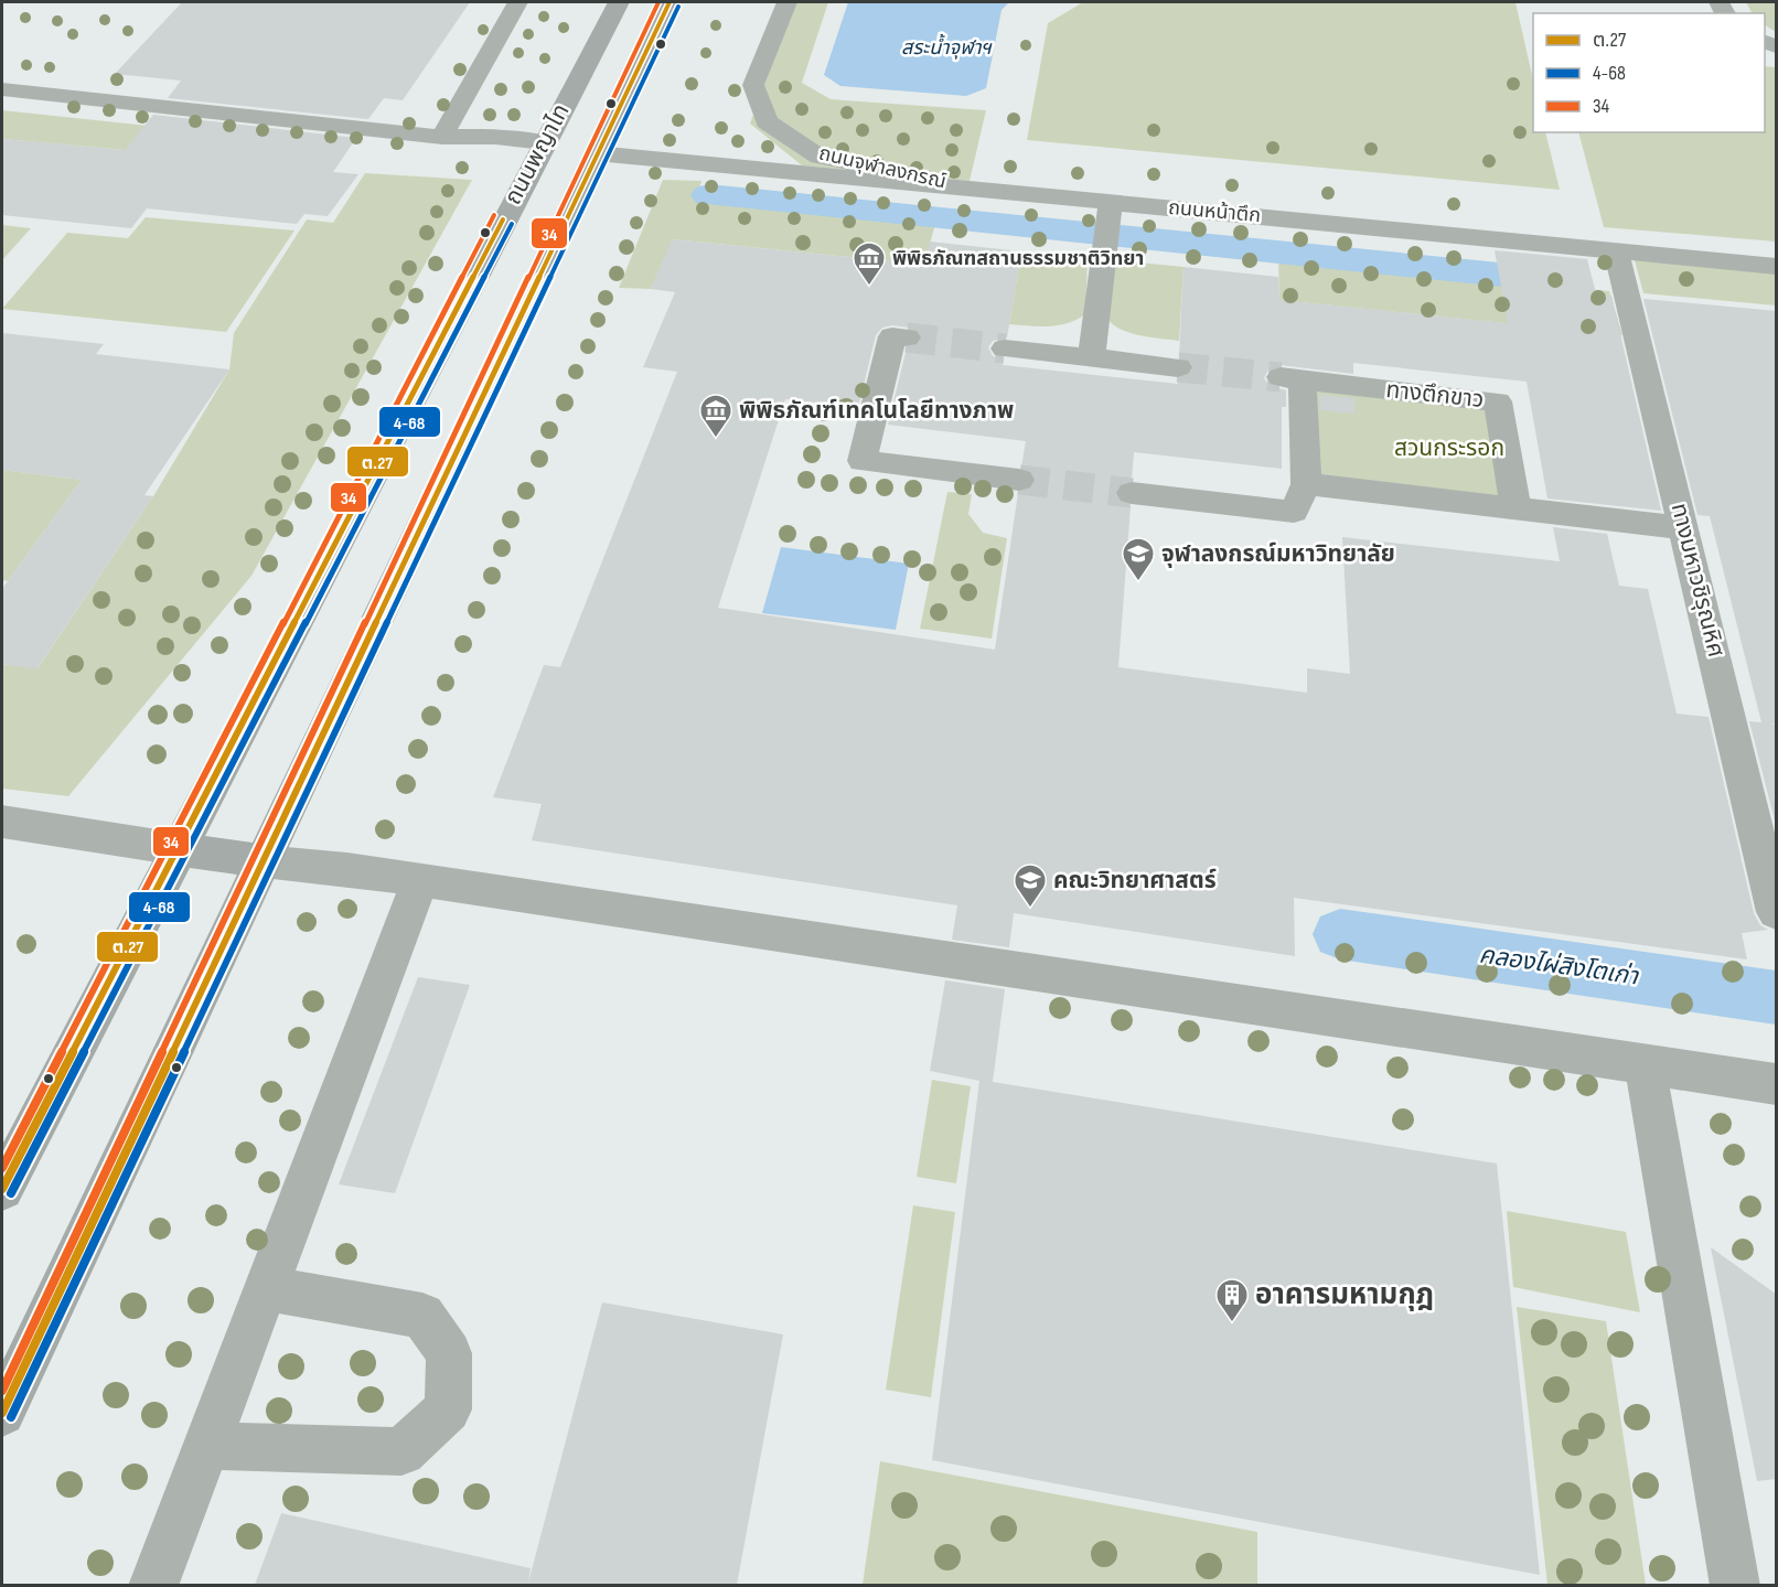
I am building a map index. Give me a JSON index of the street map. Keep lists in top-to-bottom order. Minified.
{"streets":{"main road":["ถนนพญาไท"],"street":["ถนนจุฬาลงกรณ์","ถนนหน้าตึก","ทางตึกขาว","ทางมหาวชิรุณหิศ"]},"crossings":[["ถนนจุฬาลงกรณ์","ถนนหน้าตึก"],["ถนนหน้าตึก","ทางมหาวชิรุณหิศ"]],"water":["สระน้ำจุฬาฯ","คลองไผ่สิงโตเก่า"],"parks":["สวนกระรอก"],"places":{"museum":["พิพิธภัณฑสถานธรรมชาติวิทยา","พิพิธภัณฑ์เทคโนโลยีทางภาพ"],"school or university":["จุฬาลงกรณ์มหาวิทยาลัย","คณะวิทยาศาสตร์"],"building":["อาคารมหามกุฎ"]},"lines":["transit line ต.27","transit line 34","transit line 4-68"],"legend":["ต.27","4-68","34"]}
